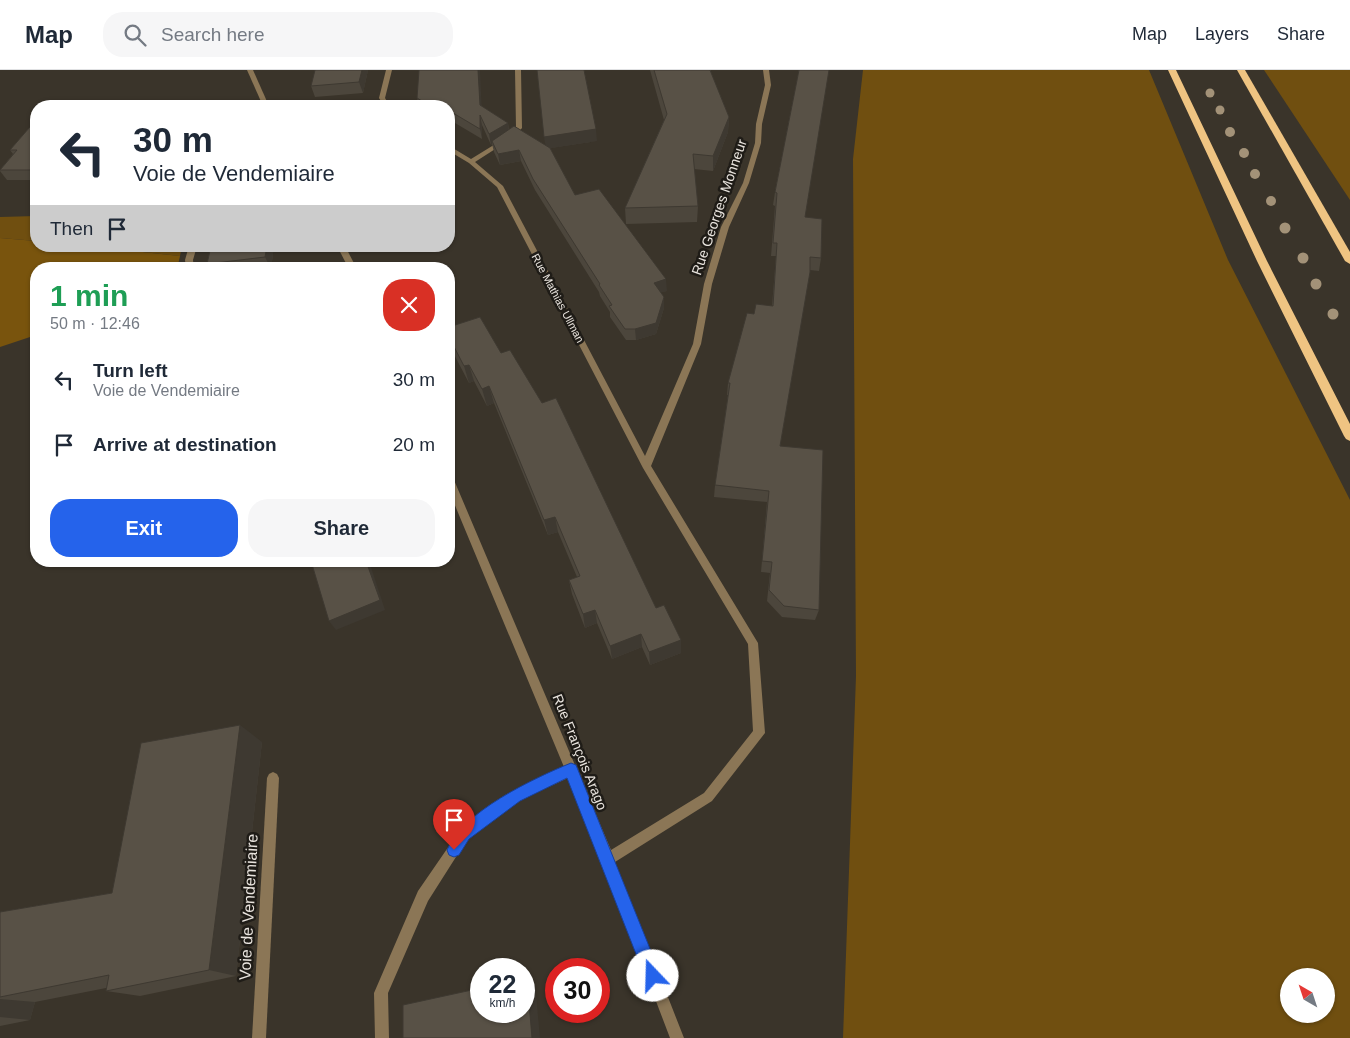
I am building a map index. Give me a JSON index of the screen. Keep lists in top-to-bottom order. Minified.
{"streets":{"street":["Rue Georges Monneur","Rue Mathias Ullman","Rue François Arago","Voie de Vendemiaire"]},"crossings":[["Rue Georges Monneur","Rue Mathias Ullman"]],"north":"top left","page":{"header":"Map","search":"Search here","nav":["Map","Layers","Share"],"turn":["30 m","Voie de Vendemiaire"],"then":"Then","heading":["1 min","50 m · 12:46"],"list":[{"name":"Turn left","note":"Voie de Vendemiaire","value":"30 m"},{"name":"Arrive at destination","value":"20 m"}],"buttons":["Exit","Share"],"speed":"22 km/h","limit":"30"}}
